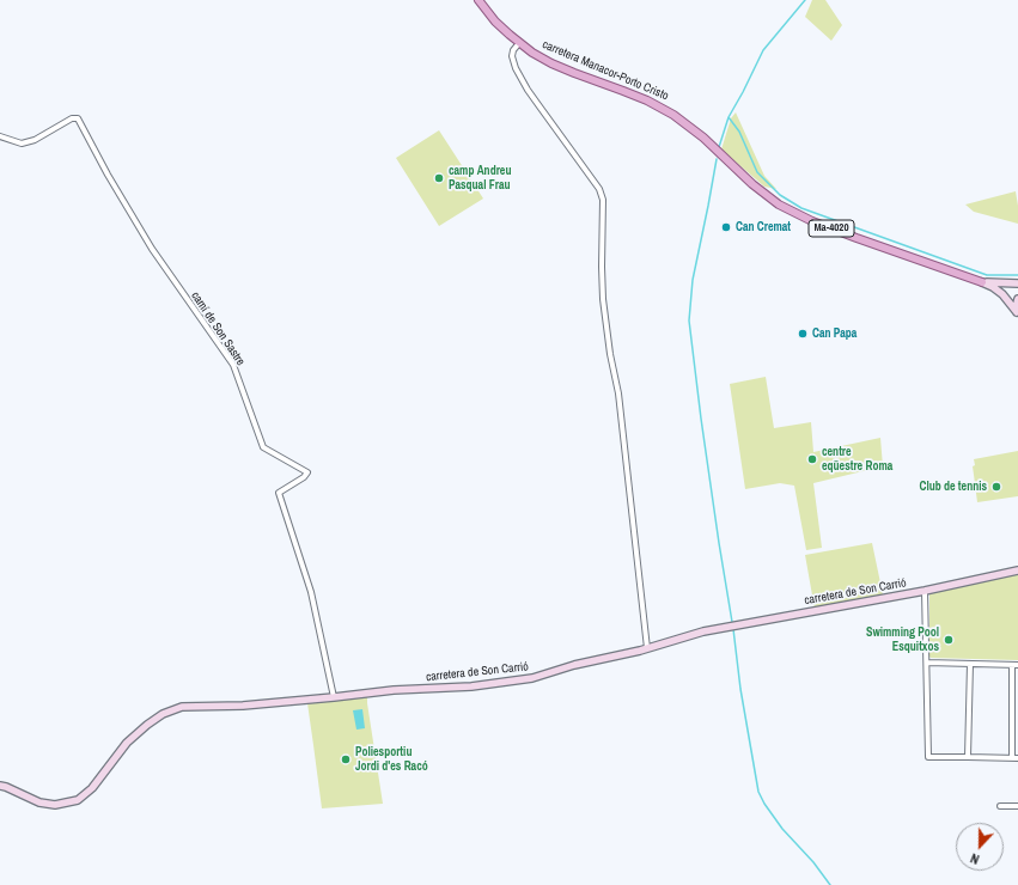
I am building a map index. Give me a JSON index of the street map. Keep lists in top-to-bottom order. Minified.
{"streets":{"main road":["carretera Manacor-Porto Cristo","Ma-4020"],"street":["camí de Son Sastre","carretera de Son Carrió"]},"crossings":[["carretera Manacor-Porto Cristo","Ma-4020"],["camí de Son Sastre","carretera de Son Carrió"]],"places":["camp Andreu Pasqual Frau","Can Cremat","Can Papa","centre eqüestre Roma","Club de tennis","Swimming Pool Esquitxos","Poliesportiu Jordi d'es Racó"],"north":"bottom"}
